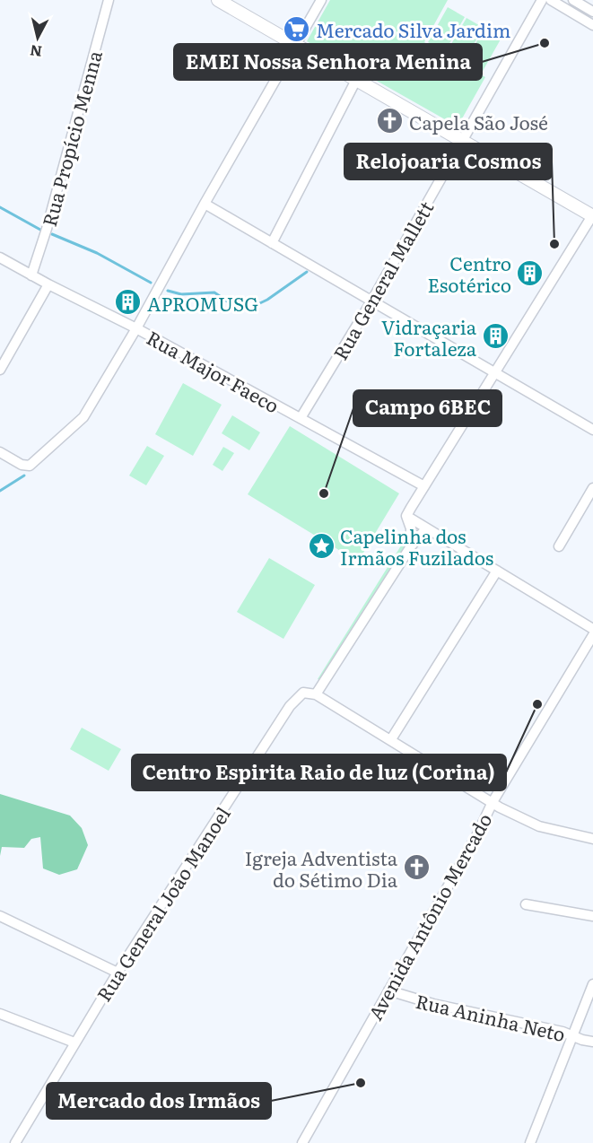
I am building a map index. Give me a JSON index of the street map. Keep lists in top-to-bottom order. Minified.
{"streets":{"street":["Rua Propício Menna","Rua General Mallett","Rua Major Faeco","Rua General João Manoel","Avenida Antônio Mercado","Rua Aninha Neto"]},"crossings":[["Rua Propício Menna","Rua Major Faeco"],["Rua General Mallett","Rua Major Faeco"],["Avenida Antônio Mercado","Rua Aninha Neto"]],"places":{"supermarket":["Mercado Silva Jardim"],"other":["EMEI Nossa Senhora Menina","Relojoaria Cosmos","Campo 6BEC","Centro Espirita Raio de luz (Corina)","Mercado dos Irmãos"],"church":["Capela São José","Igreja Adventista do Sétimo Dia"],"building":["Centro Esotérico","APROMUSG","Vidraçaria Fortaleza"],"place":["Capelinha dos Irmãos Fuzilados"]},"north":"bottom"}
